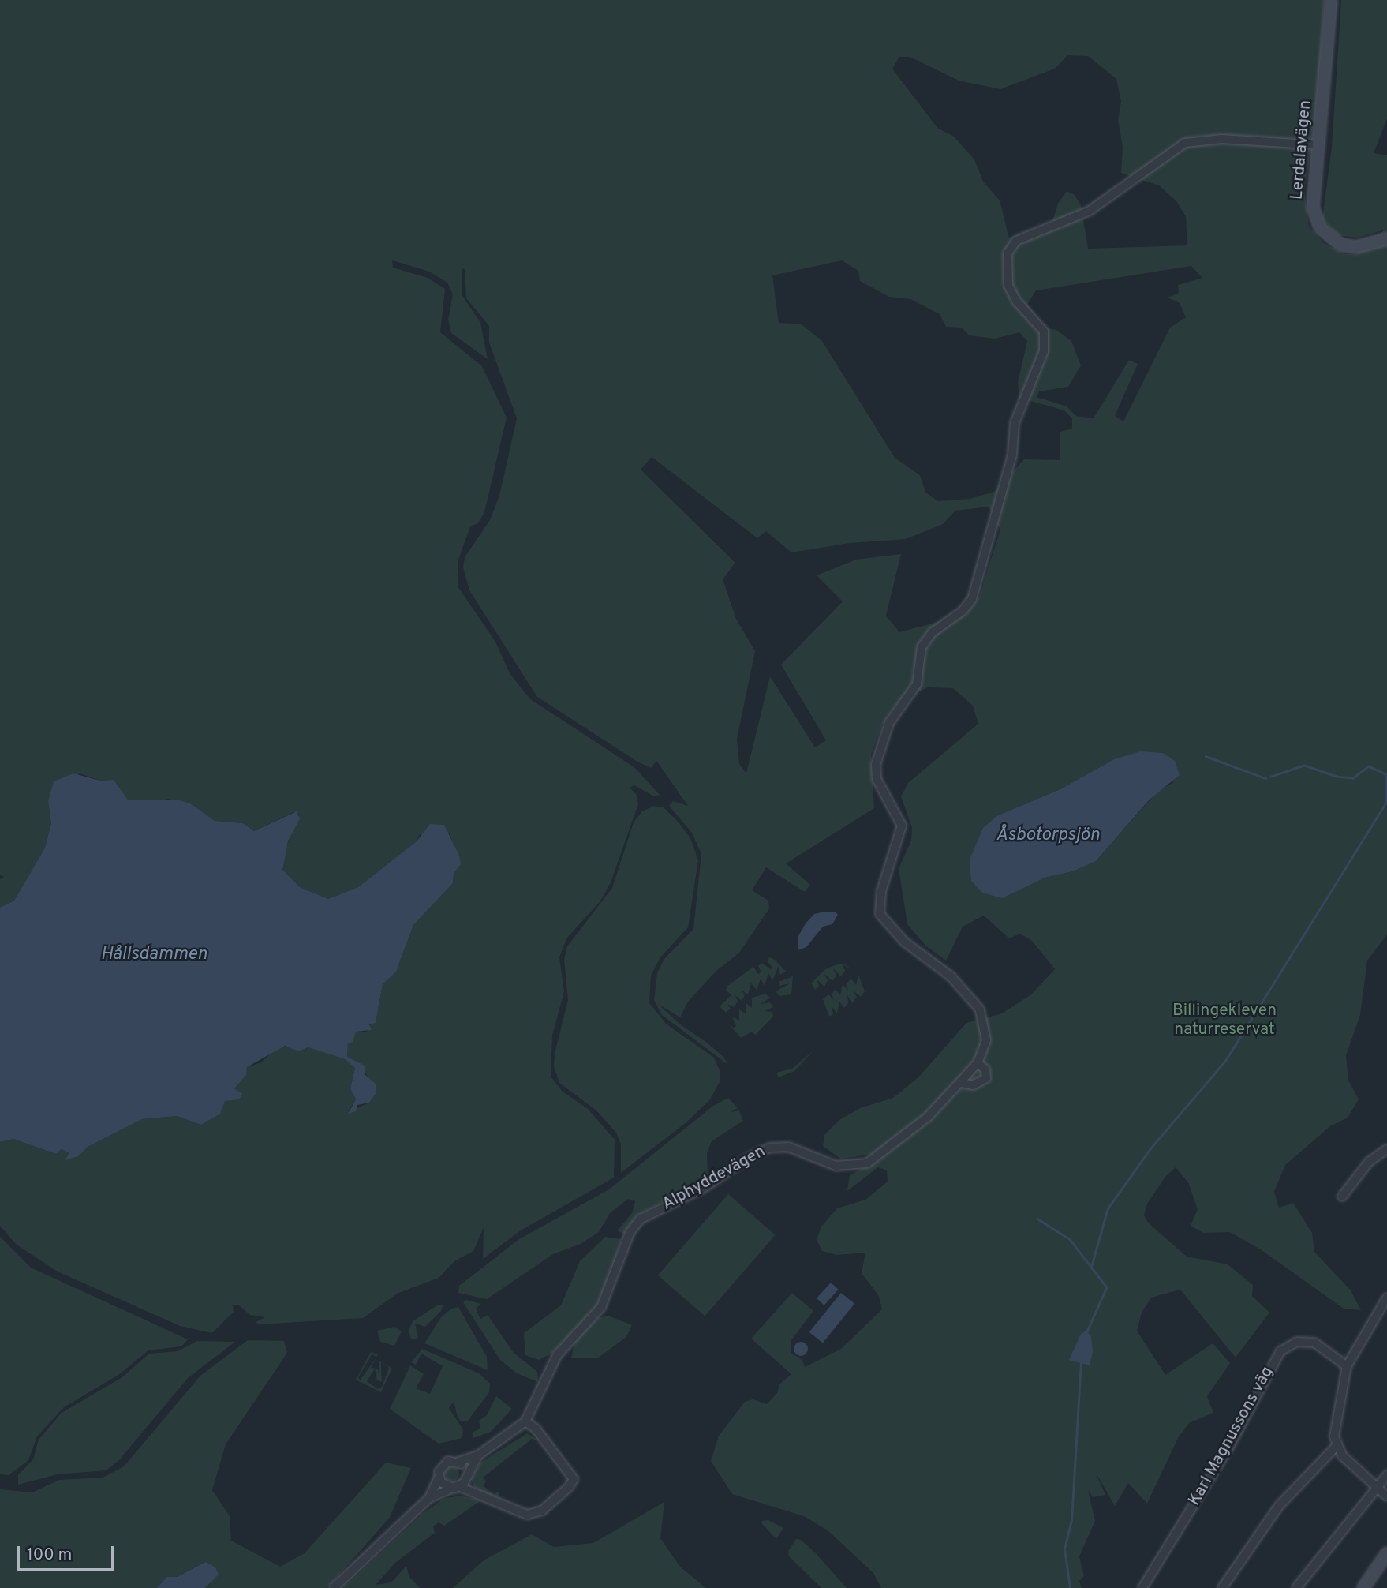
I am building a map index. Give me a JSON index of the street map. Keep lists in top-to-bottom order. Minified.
{"streets":{"street":["Lerdalavägen","Alphyddevägen","Karl Magnussons väg"]},"water":["Åsbotorpsjön","Hållsdammen"],"parks":["Billingekleven naturreservat"],"scale_bar":"100 m"}
